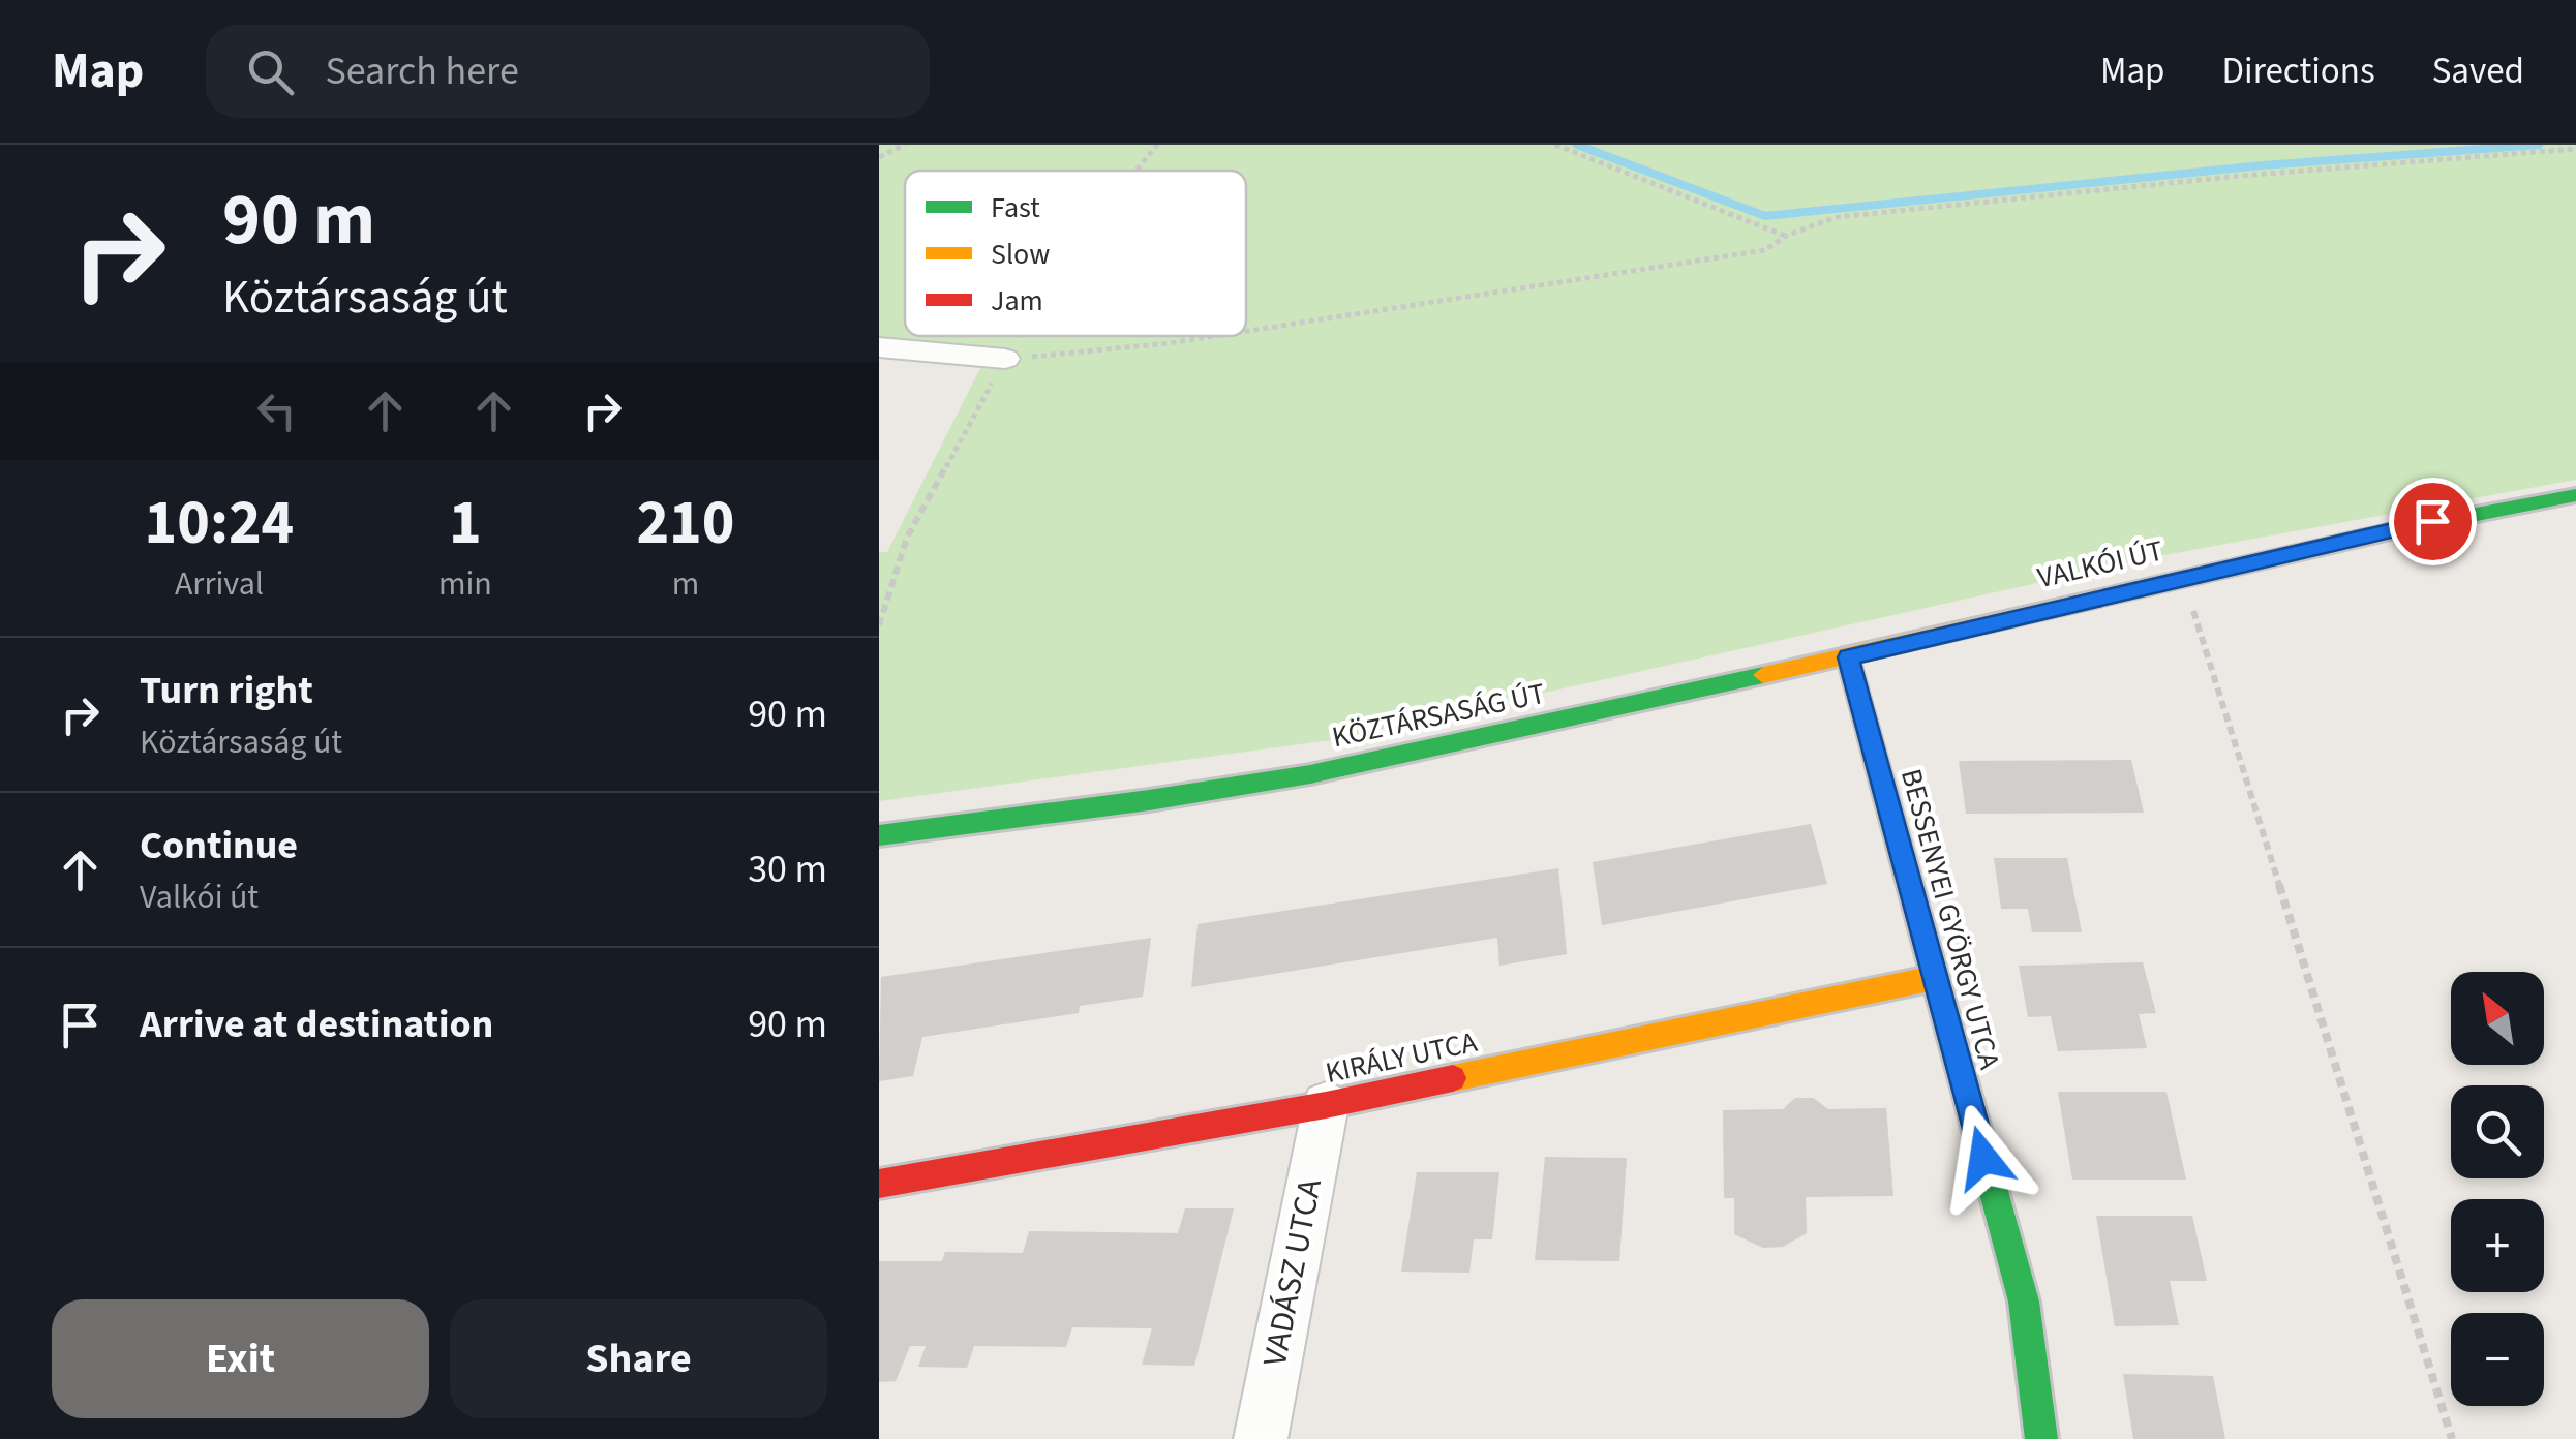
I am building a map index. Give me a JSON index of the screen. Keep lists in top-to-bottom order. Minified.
{"streets":{"main road":["VALKÓI ÚT","KÖZTÁRSASÁG ÚT","BESSENYEI GYÖRGY UTCA","KIRÁLY UTCA"],"street":["VADÁSZ UTCA"]},"crossings":[["VALKÓI ÚT","KÖZTÁRSASÁG ÚT"],["KÖZTÁRSASÁG ÚT","BESSENYEI GYÖRGY UTCA"],["BESSENYEI GYÖRGY UTCA","KIRÁLY UTCA"],["KIRÁLY UTCA","VADÁSZ UTCA"]],"legend":["Fast","Slow","Jam"],"north":"top left","page":{"header":"Map","search":"Search here","nav":["Map","Directions","Saved"],"turn":["90 m","Köztársaság út"],"eta":["10:24","Arrival","1","min","210","m"],"list":[{"name":"Turn right","note":"Köztársaság út","value":"90 m"},{"name":"Continue","note":"Valkói út","value":"30 m"},{"name":"Arrive at destination","value":"90 m"}],"map_buttons":["+","−"],"buttons":["Exit","Share"]}}
